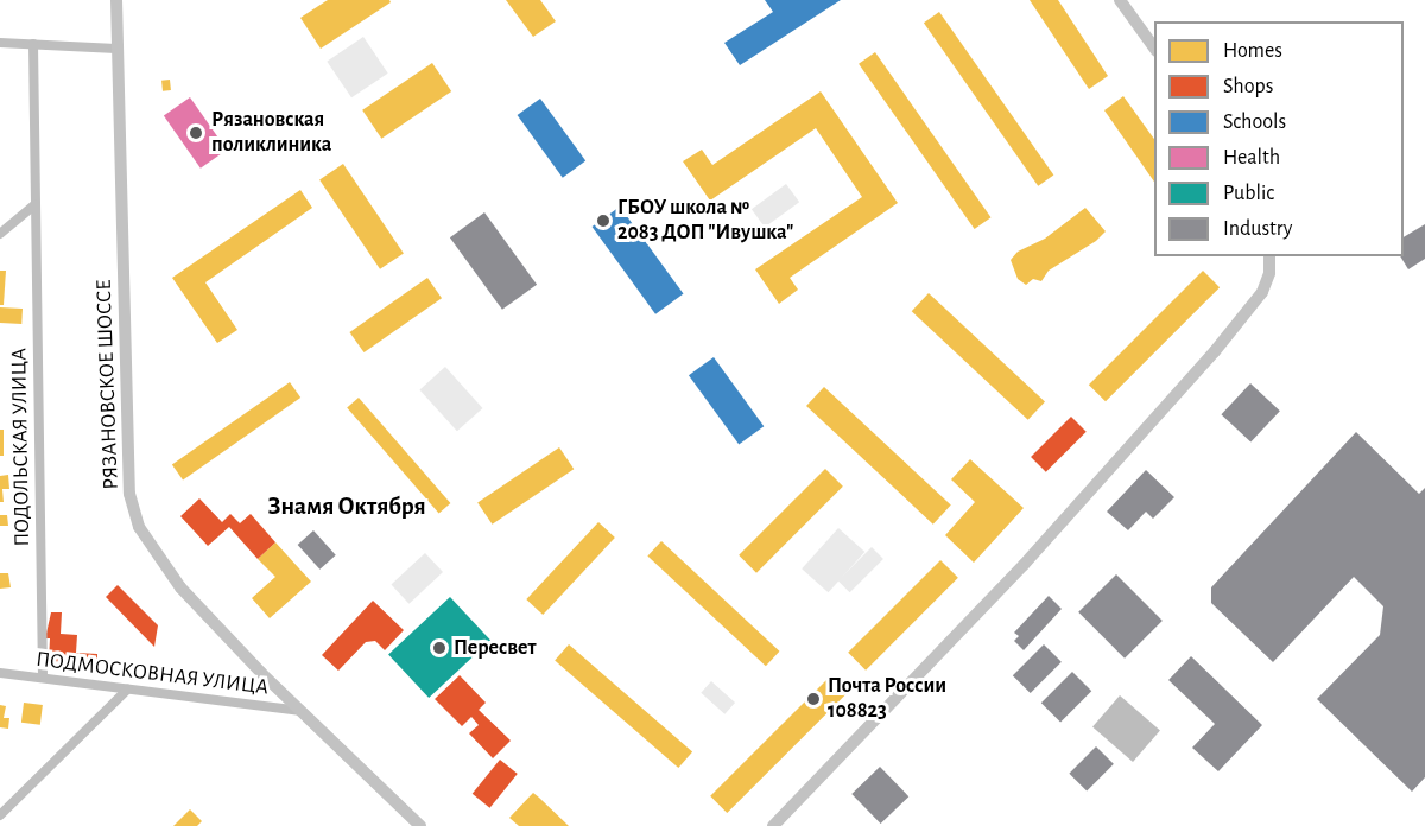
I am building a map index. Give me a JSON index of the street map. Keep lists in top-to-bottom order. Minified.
{"streets":{"main road":["РЯЗАНОВСКОЕ ШОССЕ"],"street":["ПОДОЛЬСКАЯ УЛИЦА","ПОДМОСКОВНАЯ УЛИЦА"]},"crossings":[["РЯЗАНОВСКОЕ ШОССЕ","ПОДМОСКОВНАЯ УЛИЦА"],["ПОДОЛЬСКАЯ УЛИЦА","ПОДМОСКОВНАЯ УЛИЦА"]],"districts":["Знамя Октября"],"places":["Рязановская поликлиника","ГБОУ школа № 2083 ДОП \"Ивушка\"","Пересвет","Почта России 108823"],"legend":["Homes","Shops","Schools","Health","Public","Industry"]}
